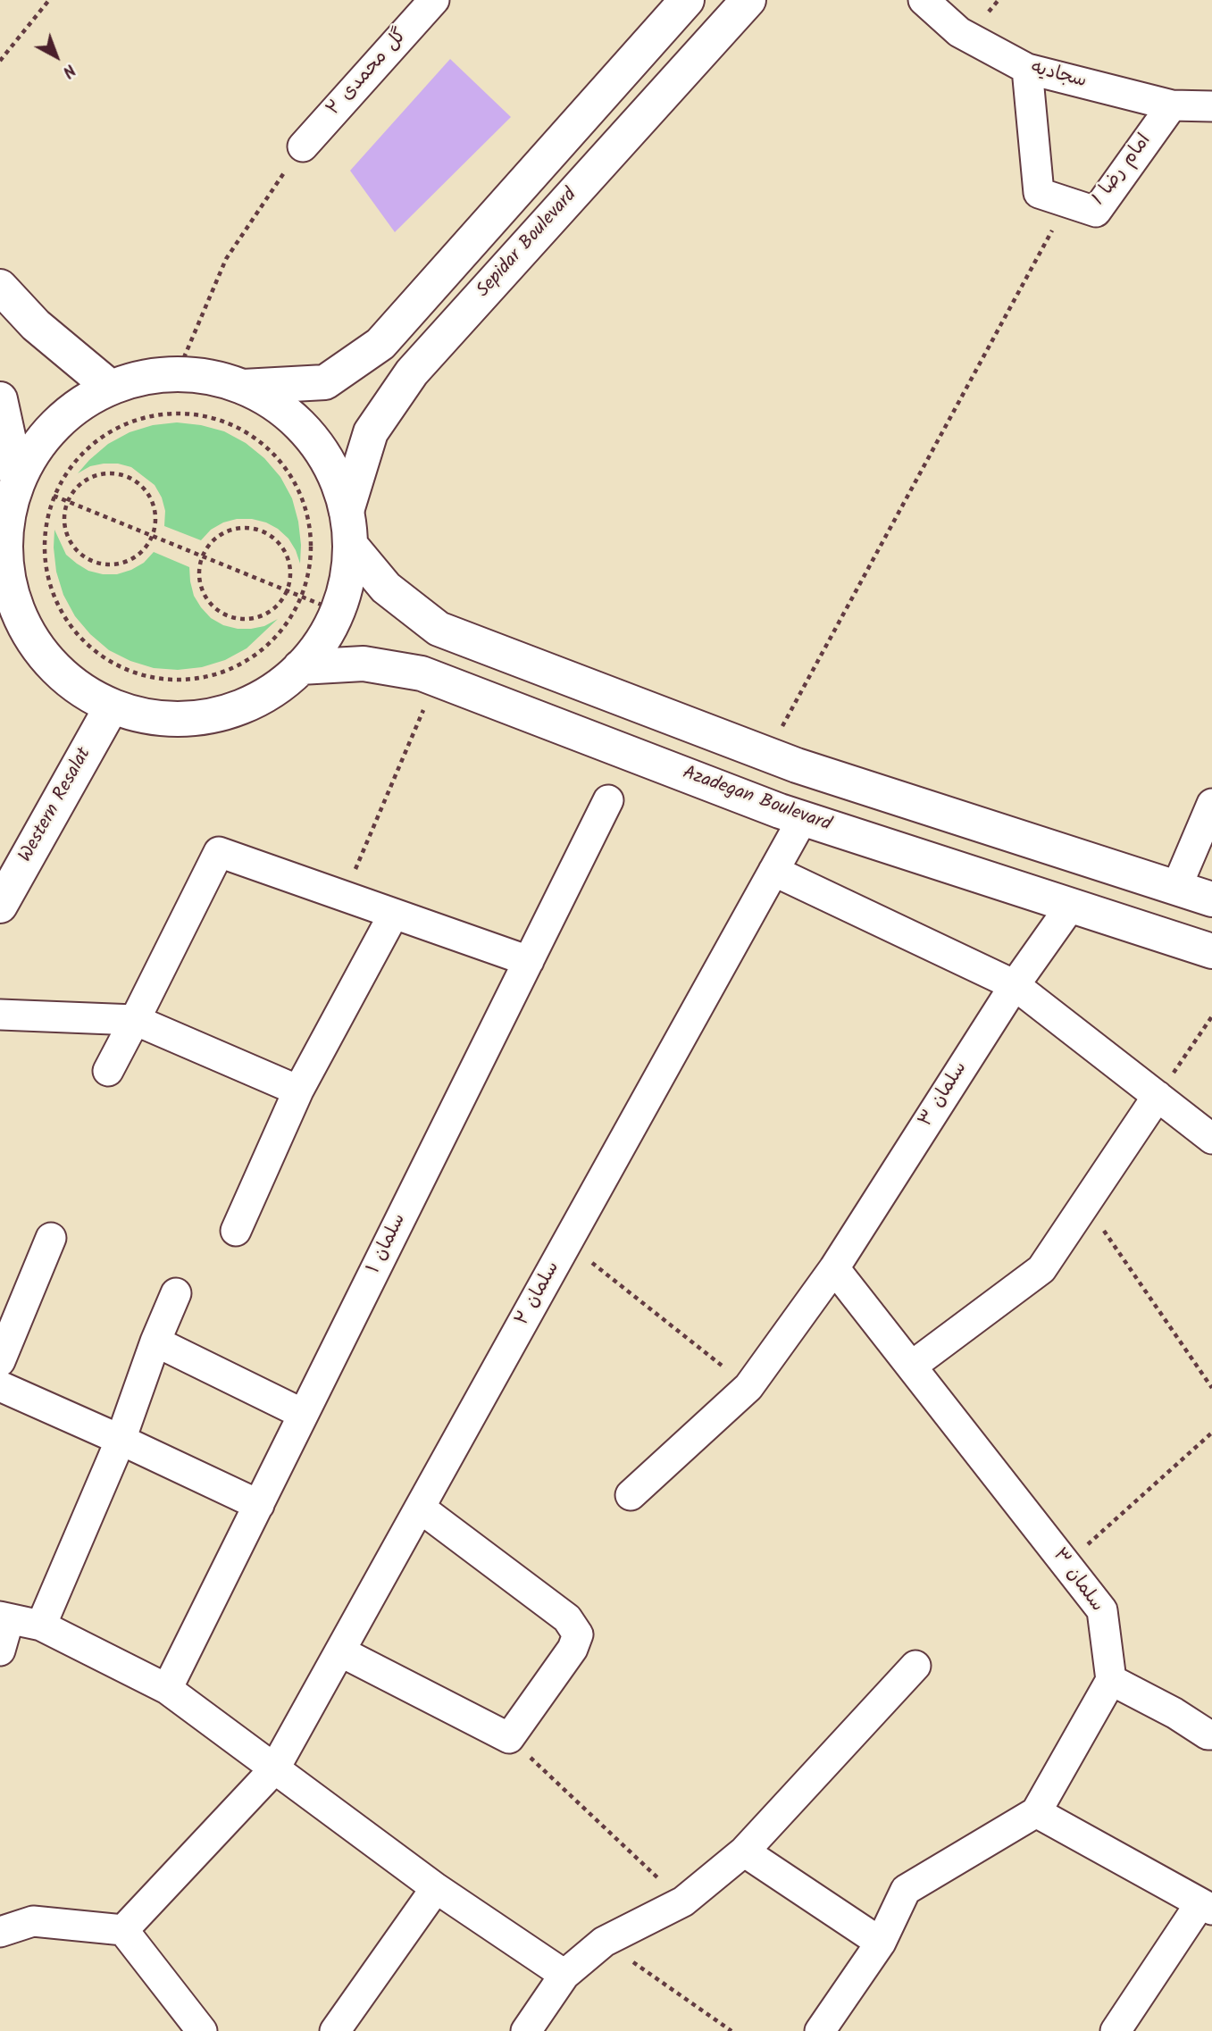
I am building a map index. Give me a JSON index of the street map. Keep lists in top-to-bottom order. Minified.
{"streets":{"main road":["Sepidar Boulevard","Azadegan Boulevard","Western Resalat"],"street":["گل محمدی ۲","سجادیه","امام رضا 1","سلمان ۳","سلمان ۱","سلمان ۲"]},"crossings":[["سجادیه","امام رضا 1"],["Azadegan Boulevard","سلمان ۳"],["Azadegan Boulevard","سلمان ۲"]],"north":"bottom right"}
